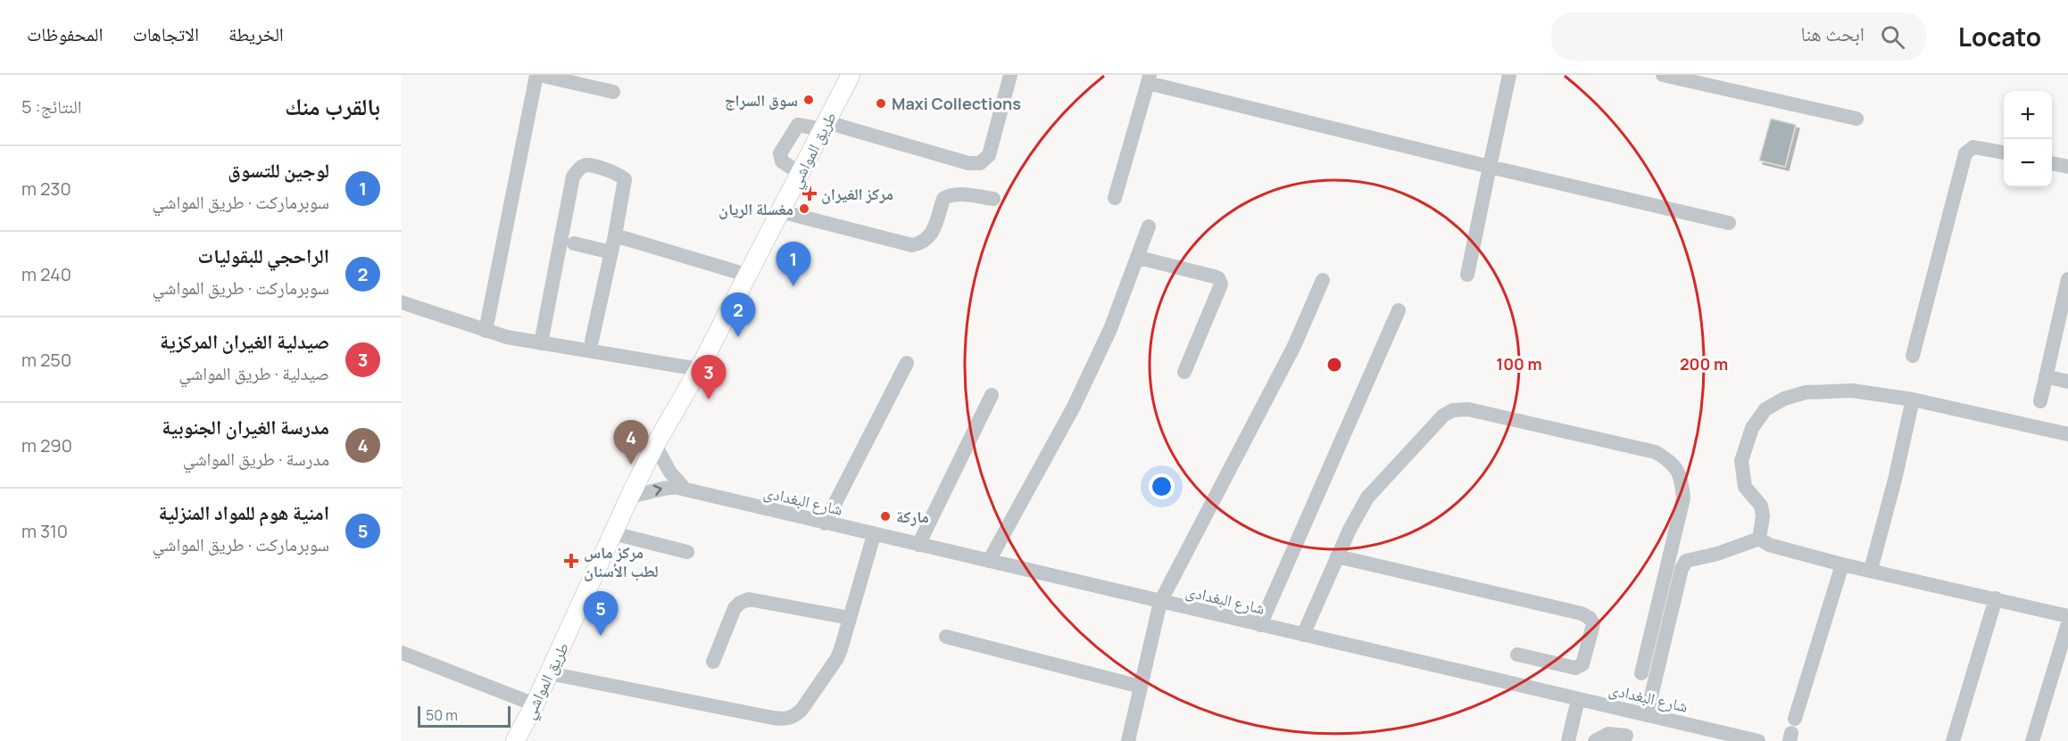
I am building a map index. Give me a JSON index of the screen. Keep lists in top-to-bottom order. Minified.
{"streets":{"main road":["طريق المواشي"],"street":["شارع البغدادى"]},"crossings":[["طريق المواشي","شارع البغدادى"]],"places":{"other":["سوق السراج","Maxi Collections","مغسلة الريان","ماركة"],"health":["مركز الغيران","مركز ماس لطب الأسنان"]},"scale_bar":"50 m","page":{"header":"Locato","search":"ابحث هنا","nav":["الخريطة","الاتجاهات","المحفوظات"],"heading":["بالقرب منك","النتائج: 5"],"map_buttons":["+","−"],"list":[{"mark":"1","name":"لوجين للتسوق","note":"سوبرماركت · طريق المواشي","value":"230 m"},{"mark":"2","name":"الراحجي للبقوليات","note":"سوبرماركت · طريق المواشي","value":"240 m"},{"mark":"3","name":"صيدلية الغيران المركزية","note":"صيدلية · طريق المواشي","value":"250 m"},{"mark":"4","name":"مدرسة الغيران الجنوبية","note":"مدرسة · طريق المواشي","value":"290 m"},{"mark":"5","name":"امنية هوم للمواد المنزلية","note":"سوبرماركت · طريق المواشي","value":"310 m"}],"pins":["1","2","3","4","5"],"scale":"50 m"},"rings":["100 m","200 m"]}
